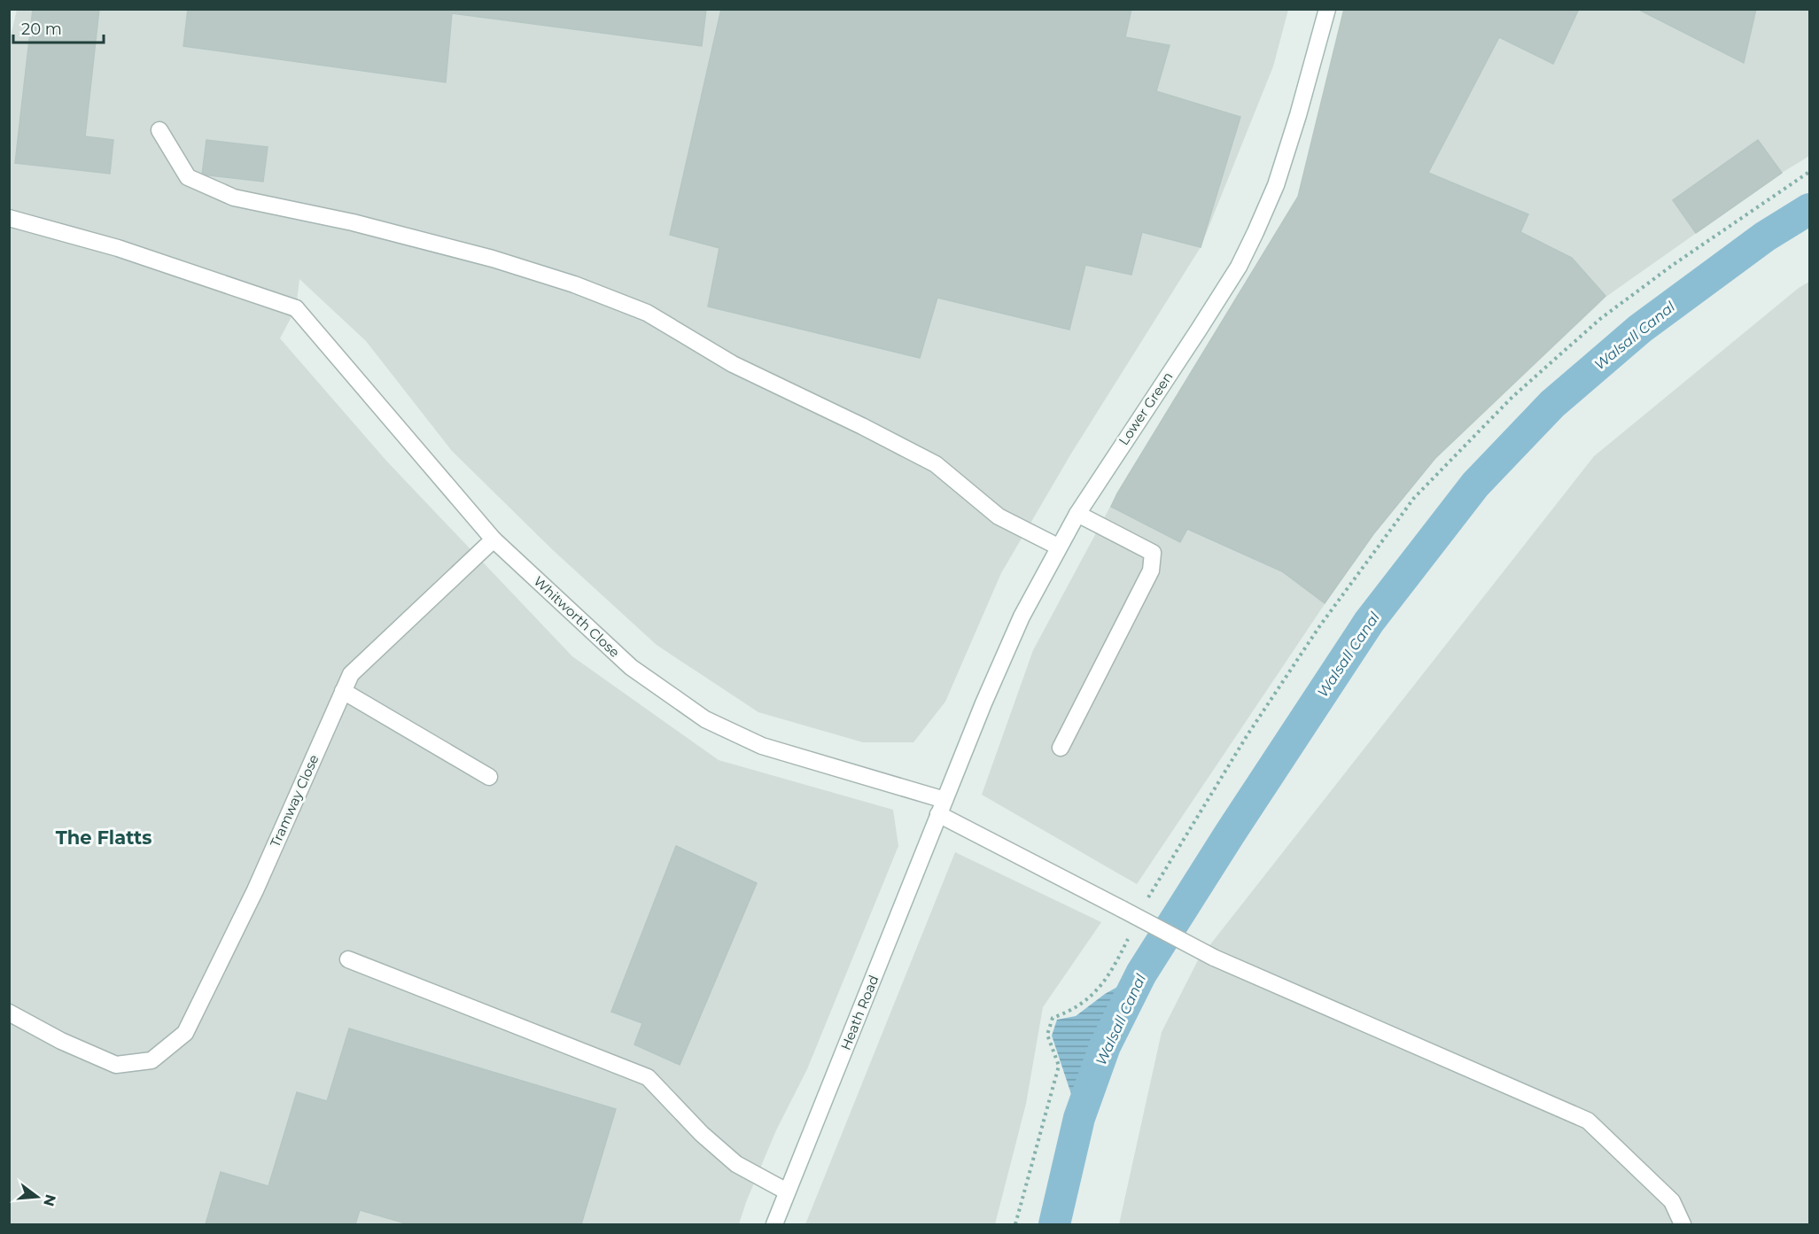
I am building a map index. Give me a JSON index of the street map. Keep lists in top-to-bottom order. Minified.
{"streets":{"street":["Lower Green","Whitworth Close","Tramway Close","Heath Road"]},"crossings":[["Lower Green","Whitworth Close"],["Lower Green","Heath Road"],["Whitworth Close","Tramway Close"],["Whitworth Close","Heath Road"]],"districts":["The Flatts"],"water":["Walsall Canal"],"scale_bar":"20 m","north":"right"}
